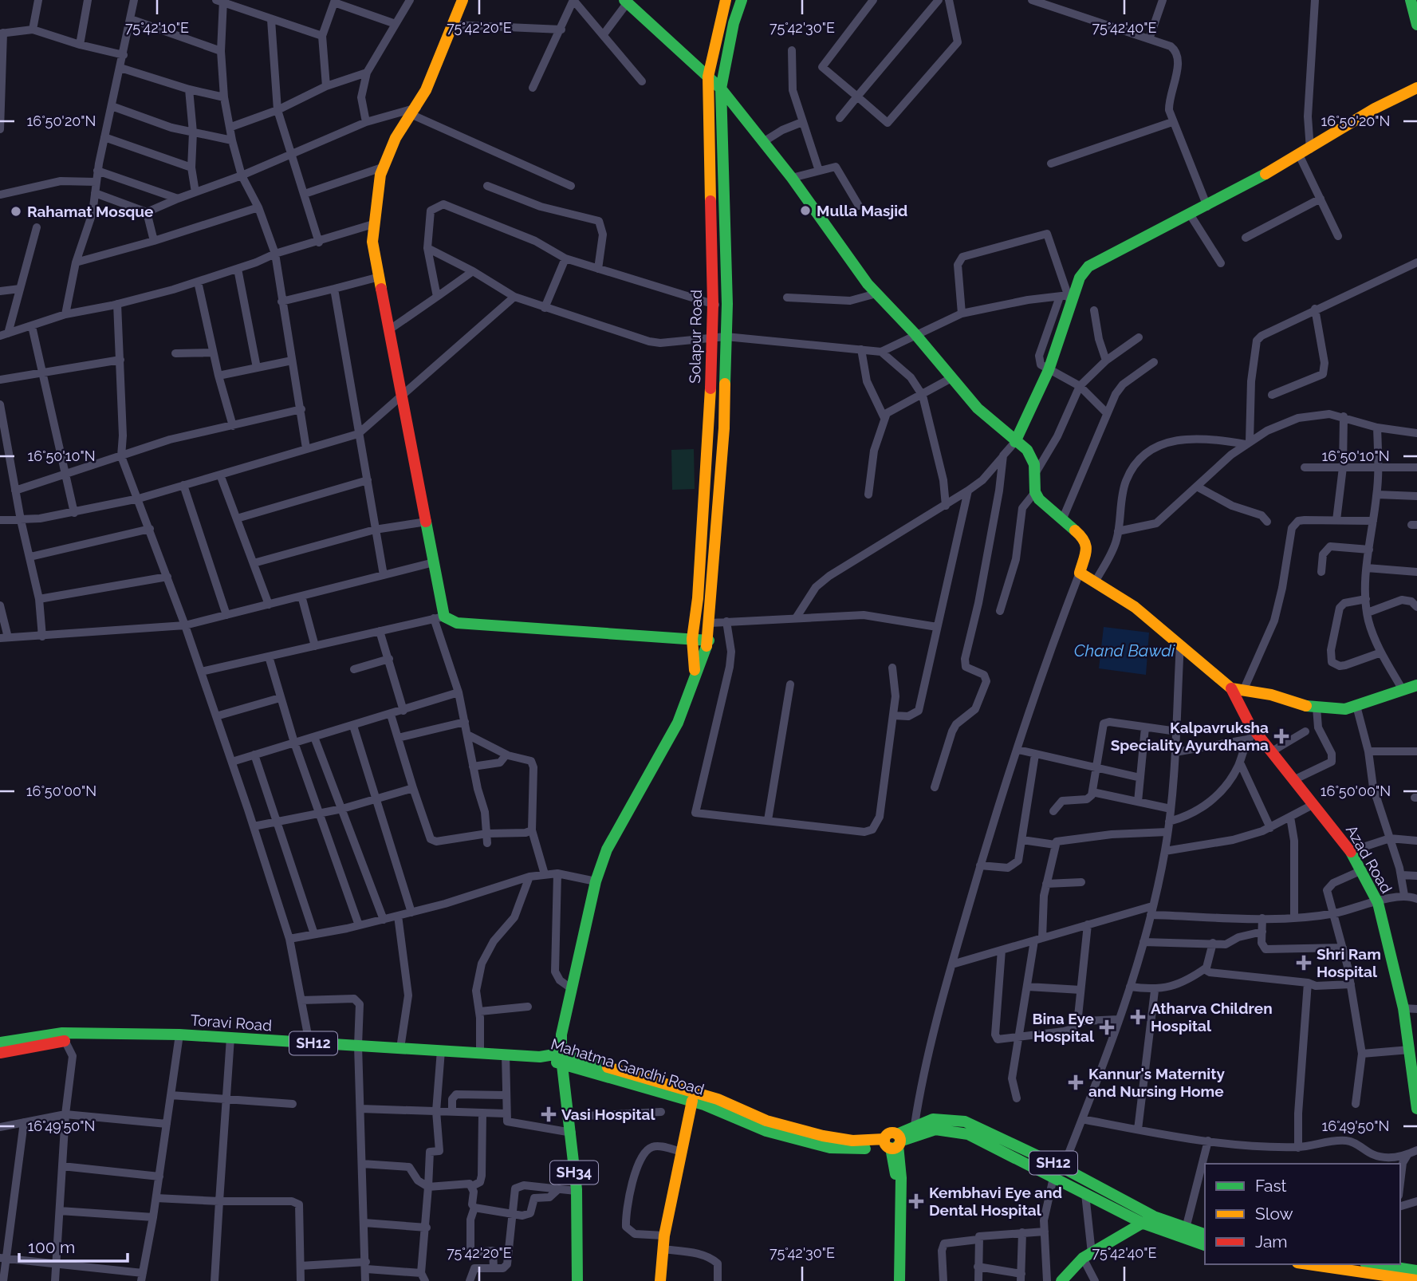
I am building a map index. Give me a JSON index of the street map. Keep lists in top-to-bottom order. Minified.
{"streets":{"main road":["Solapur Road","Azad Road","Toravi Road","SH12","Mahatma Gandhi Road","SH34"]},"crossings":[["Solapur Road","Mahatma Gandhi Road"],["Solapur Road","SH34"],["Toravi Road","Mahatma Gandhi Road"],["Mahatma Gandhi Road","SH34"]],"water":["Chand Bawdi"],"places":{"other":["Mulla Masjid","Rahamat Mosque"],"health":["Kalpavruksha Speciality Ayurdhama","Shri Ram Hospital","Atharva Children Hospital","Bina Eye Hospital","Kannur's Maternity and Nursing Home","Vasi Hospital","Kembhavi Eye and Dental Hospital"]},"legend":["Fast","Slow","Jam"],"scale_bar":"100 m","coordinates":["75°42'10\"E","75°42'20\"E","75°42'30\"E","75°42'40\"E","16°50'20\"N","16°50'10\"N","16°50'00\"N","16°49'50\"N"]}
